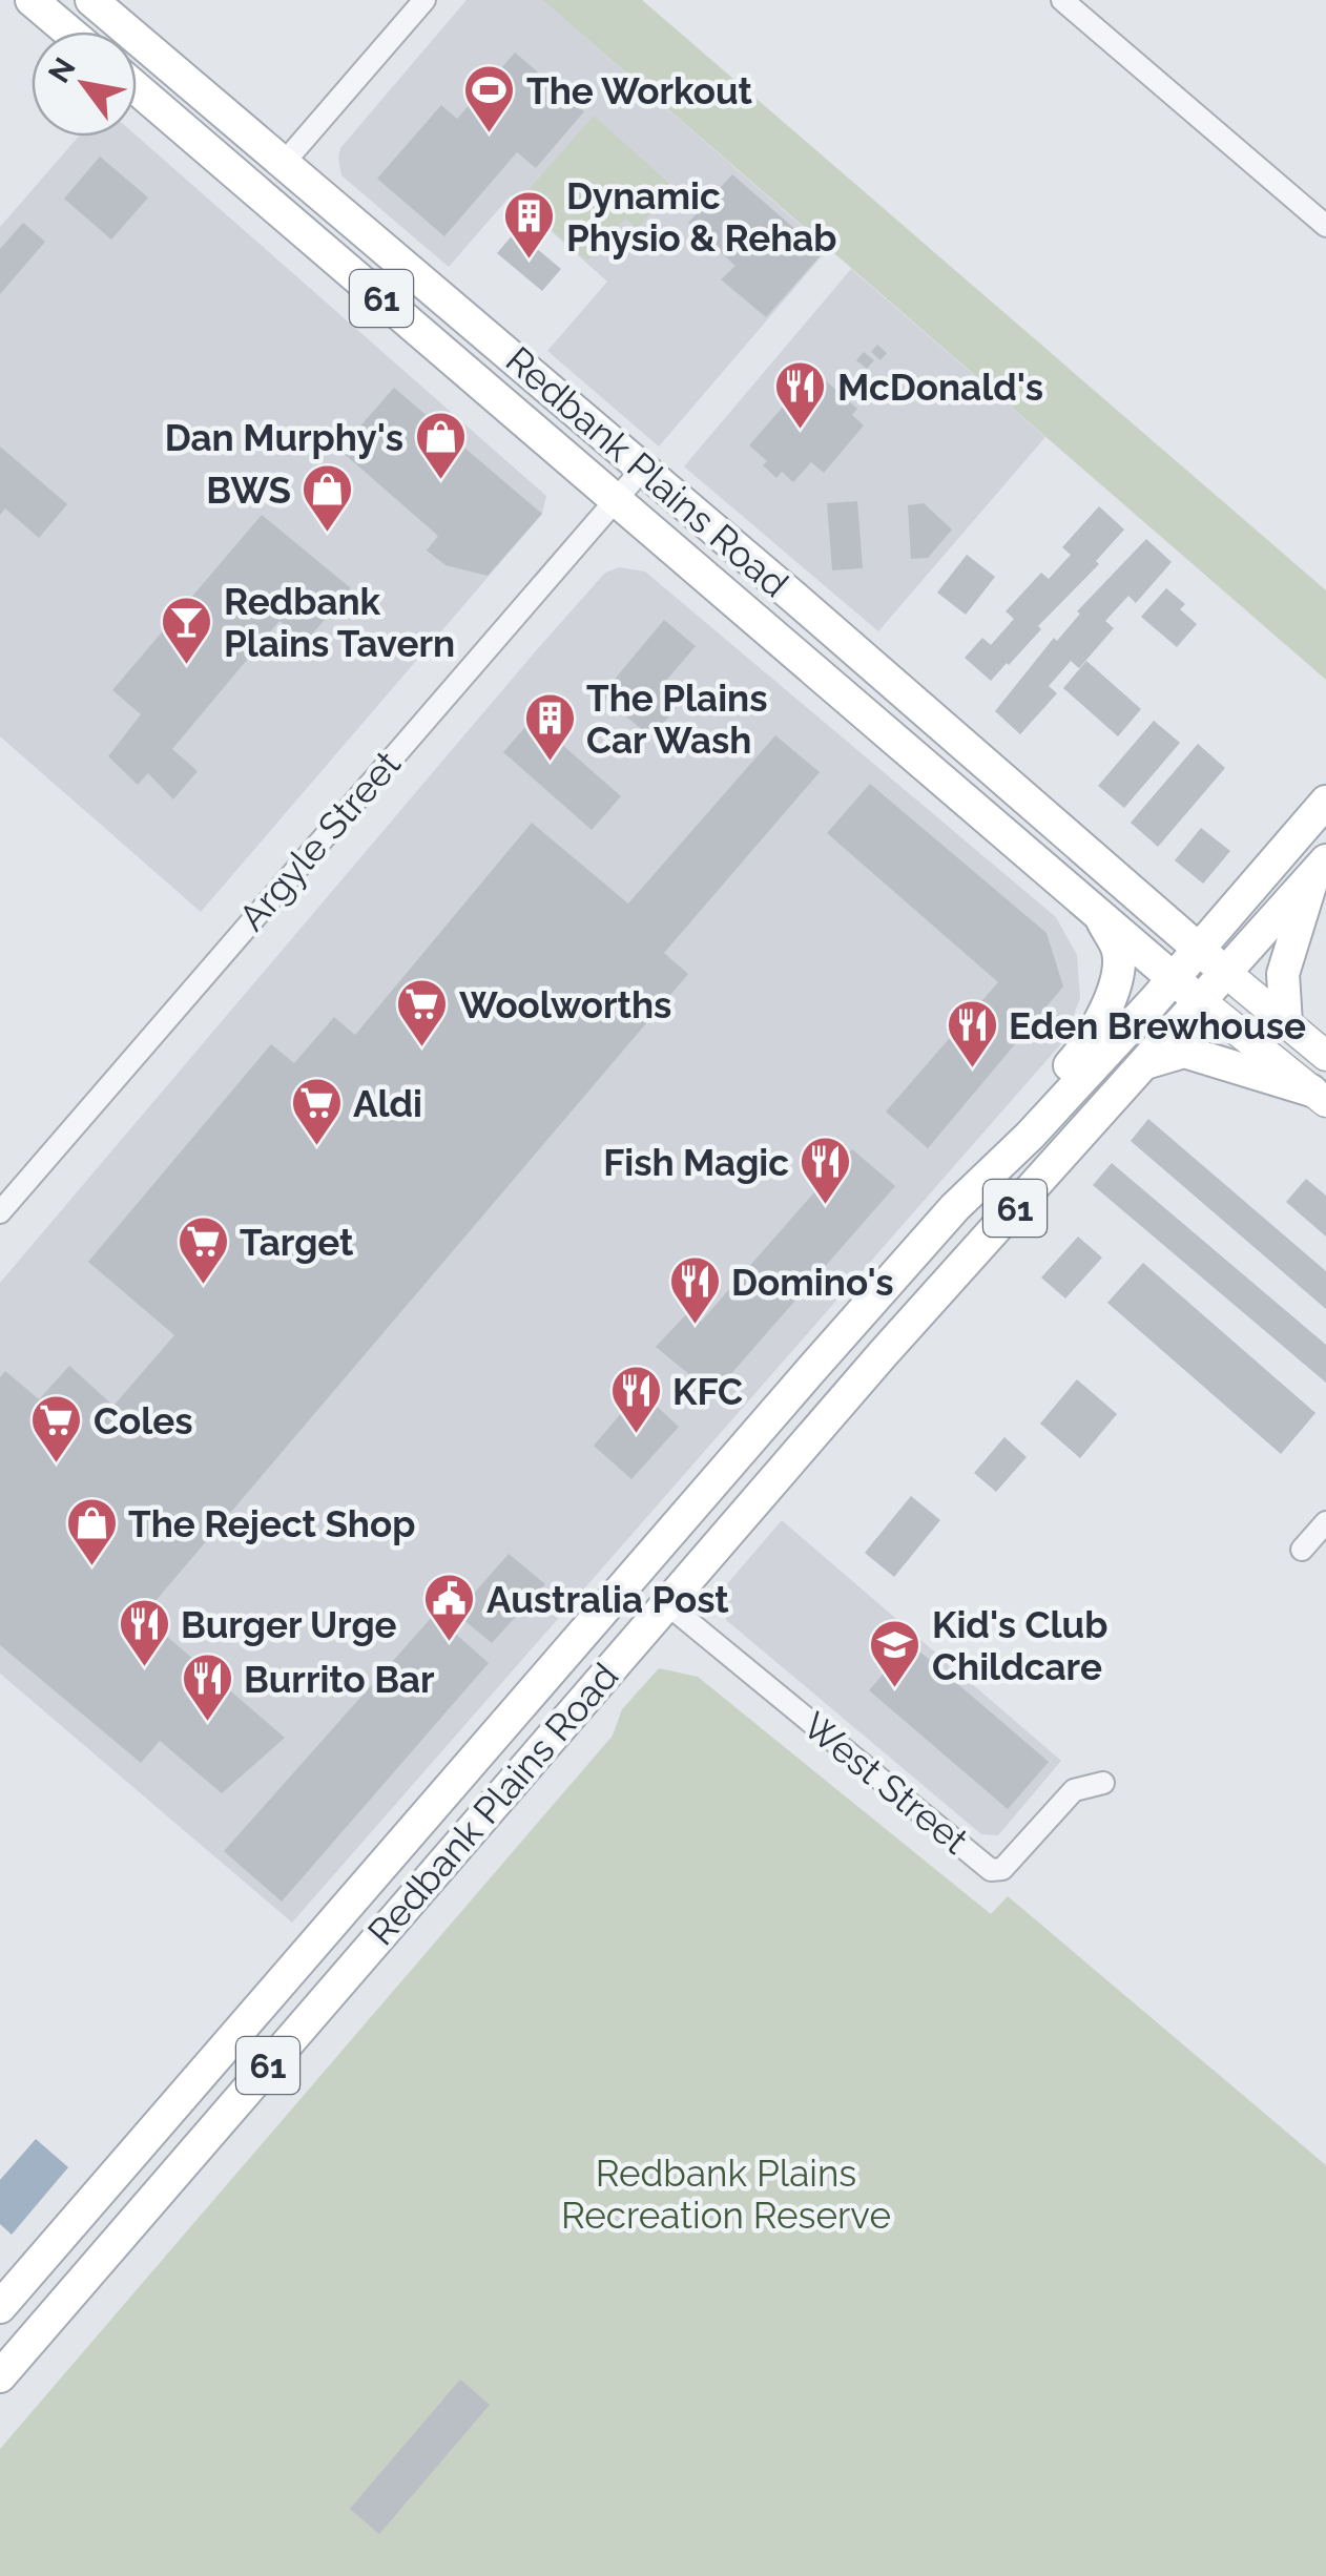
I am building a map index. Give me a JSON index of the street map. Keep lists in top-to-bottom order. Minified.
{"streets":{"main road":["61","Redbank Plains Road"],"street":["Argyle Street","West Street"]},"crossings":[["61","Redbank Plains Road"],["Redbank Plains Road","Argyle Street"],["Redbank Plains Road","West Street"]],"parks":["Redbank Plains Recreation Reserve"],"places":{"sports":["The Workout"],"building":["Dynamic Physio & Rehab","The Plains Car Wash"],"restaurant":["McDonald's","Eden Brewhouse","Fish Magic","Domino's","KFC","Burger Urge","Burrito Bar"],"shop":["Dan Murphy's","BWS","The Reject Shop"],"bar":["Redbank Plains Tavern"],"supermarket":["Woolworths","Aldi","Target","Coles"],"public building":["Australia Post"],"school or university":["Kid's Club Childcare"]},"north":"top left"}
